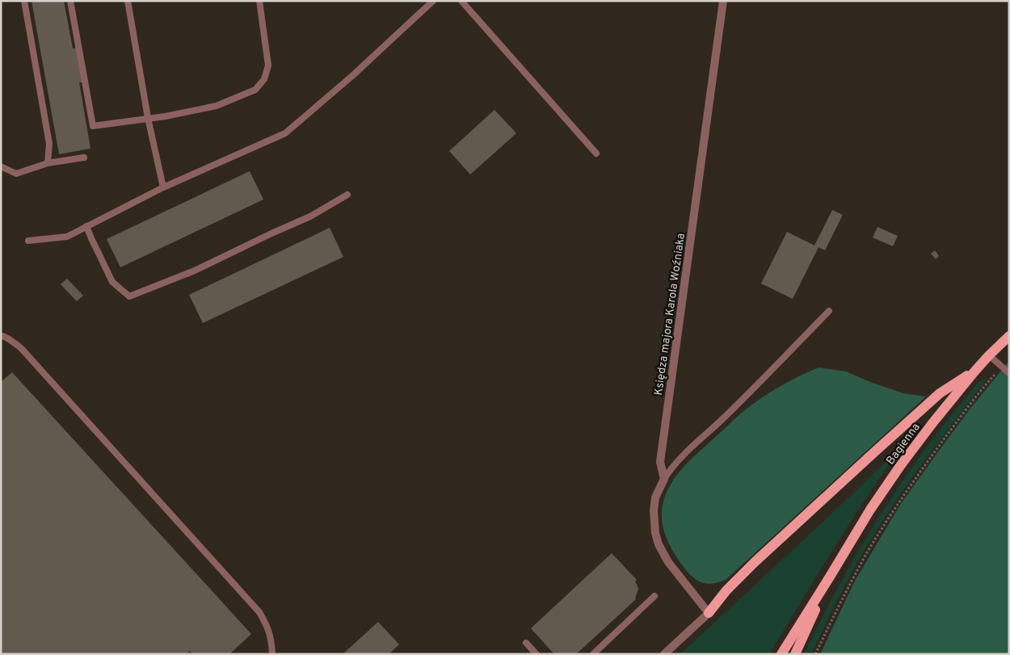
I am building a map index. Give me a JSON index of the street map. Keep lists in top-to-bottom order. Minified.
{"streets":{"main road":["Bagienna"],"street":["Księdza majora Karola Woźniaka"]}}
